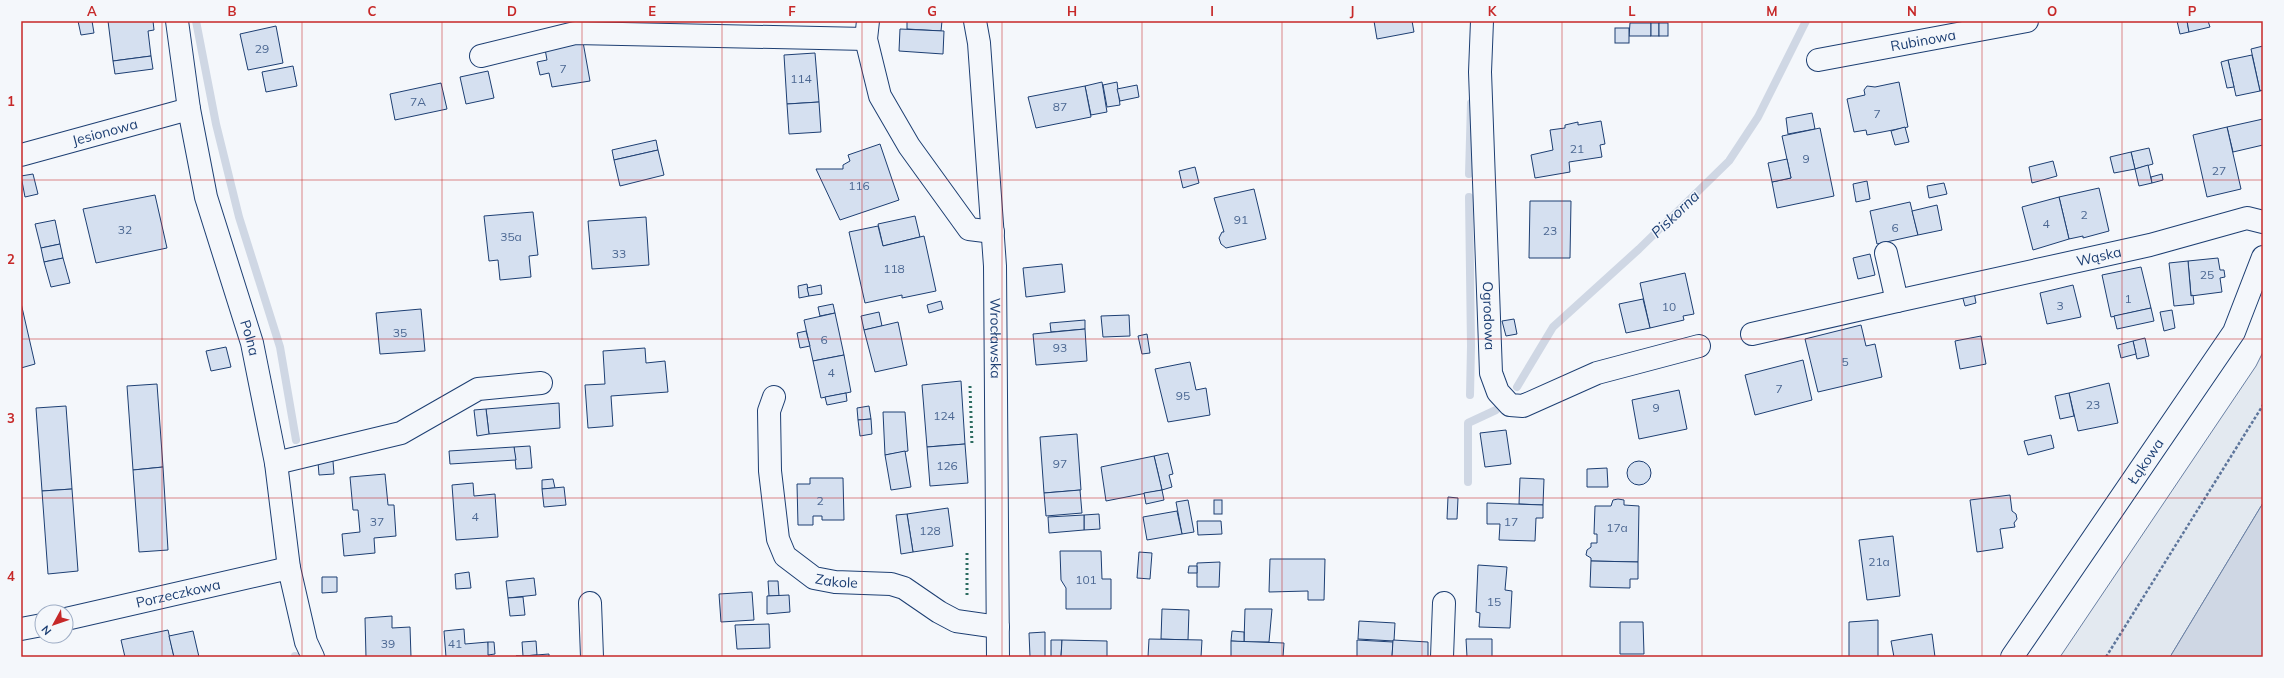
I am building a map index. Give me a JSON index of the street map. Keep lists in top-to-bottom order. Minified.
{"streets":{"street":["Rubinowa","Jesionowa","Wąska","Ogrodowa","Polna","Wrocławska","Łąkowa","Zakole","Porzeczkowa"]},"crossings":[["Jesionowa","Polna"],["Polna","Porzeczkowa"],["Wrocławska","Zakole"]],"water":["Piskorna"],"house_numbers":["29","7","114","7A","87","7","21","9","27","116","2","91","4","6","32","23","35a","33","118","25","1","3","10","35","6","93","5","4","7","95","23","9","124","97","126","2","4","37","17","17a","128","21a","101","15","39","41"],"north":"bottom left","grid":{"columns":["A","B","C","D","E","F","G","H","I","J","K","L","M","N","O","P"],"rows":["1","2","3","4"]}}
